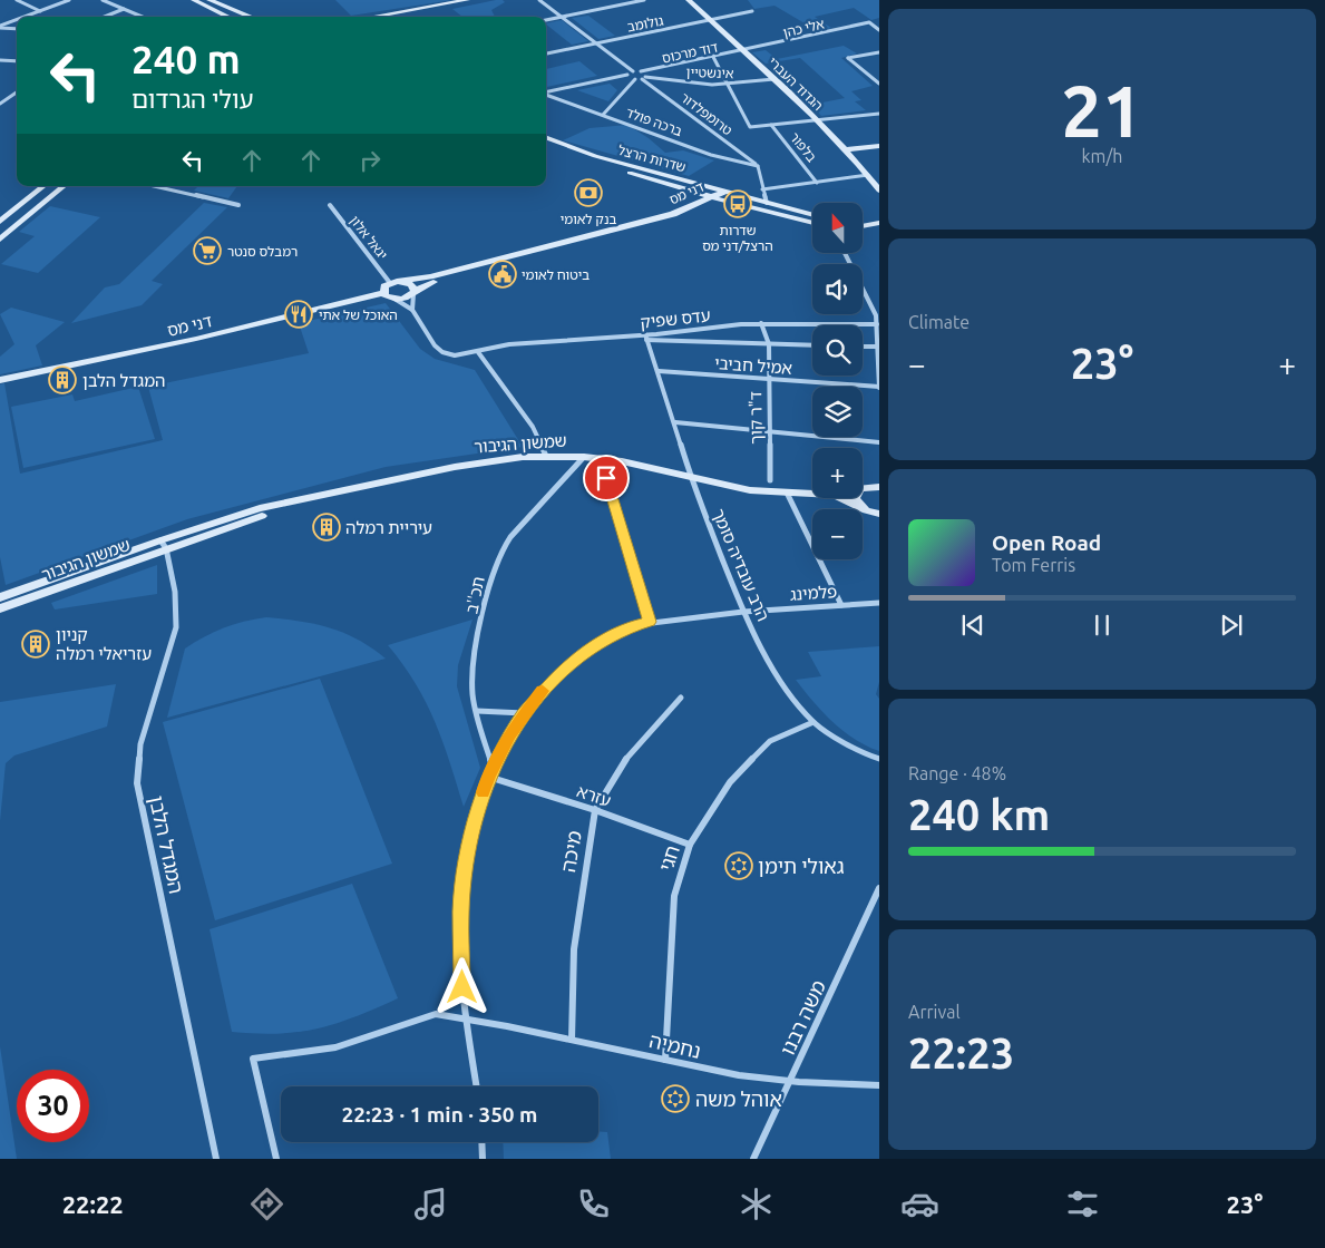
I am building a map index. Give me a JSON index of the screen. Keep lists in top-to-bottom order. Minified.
{"streets":{"street":["גולומב","אלי כהן","דוד מרכוס","אינשטיין","הגדוד העברי","טרומפלדור","ברכה פולד","בלפור","שדרות הרצל","דני מס","יגאל אלון","עדס שפיק","אמיל חביבי","ד\"ר קוך","שמשון הגיבור","הרב עובדיה סומך","פלמינג","תכ''ב","עזרא","המגדל הלבן","מיכה","חגי","משה רבנו","נחמיה"]},"crossings":[["גולומב","הגדוד העברי"],["אלי כהן","דוד מרכוס"],["אלי כהן","הגדוד העברי"],["דוד מרכוס","הגדוד העברי"],["דוד מרכוס","טרומפלדור"],["אינשטיין","הגדוד העברי"],["אינשטיין","טרומפלדור"],["הגדוד העברי","בלפור"],["טרומפלדור","ברכה פולד"],["שדרות הרצל","דני מס"],["דני מס","יגאל אלון"],["עדס שפיק","ד\"ר קוך"],["עדס שפיק","הרב עובדיה סומך"],["אמיל חביבי","ד\"ר קוך"],["אמיל חביבי","הרב עובדיה סומך"],["שמשון הגיבור","הרב עובדיה סומך"],["שמשון הגיבור","תכ''ב"],["שמשון הגיבור","המגדל הלבן"],["הרב עובדיה סומך","פלמינג"],["הרב עובדיה סומך","חגי"],["פלמינג","תכ''ב"],["פלמינג","עזרא"],["פלמינג","נחמיה"],["עזרא","מיכה"],["עזרא","חגי"],["מיכה","נחמיה"],["חגי","נחמיה"],["משה רבנו","נחמיה"]],"places":{"bank":["בנק לאומי"],"bus stop":["שדרות הרצל/דני מס"],"supermarket":["רמבלס סנטר"],"public building":["ביטוח לאומי"],"restaurant":["האוכל של אתי"],"building":["המגדל הלבן","עיריית רמלה","קניון עזריאלי רמלה"],"synagogue":["גאולי תימן","אוהל משה"]},"north":"top","page":{"tile":[["21","km/h"],"Climate",["Range · 48%","240 km"],["Arrival","22:23"]],"turn":["240 m","עולי הגרדום"],"map_buttons":["+","−"],"heat":["−","23°","+"],"song":["Open Road","Tom Ferris"],"limit":"30","trip":"22:23 · 1 min · 350 m","tabs":["22:22","23°"]}}
